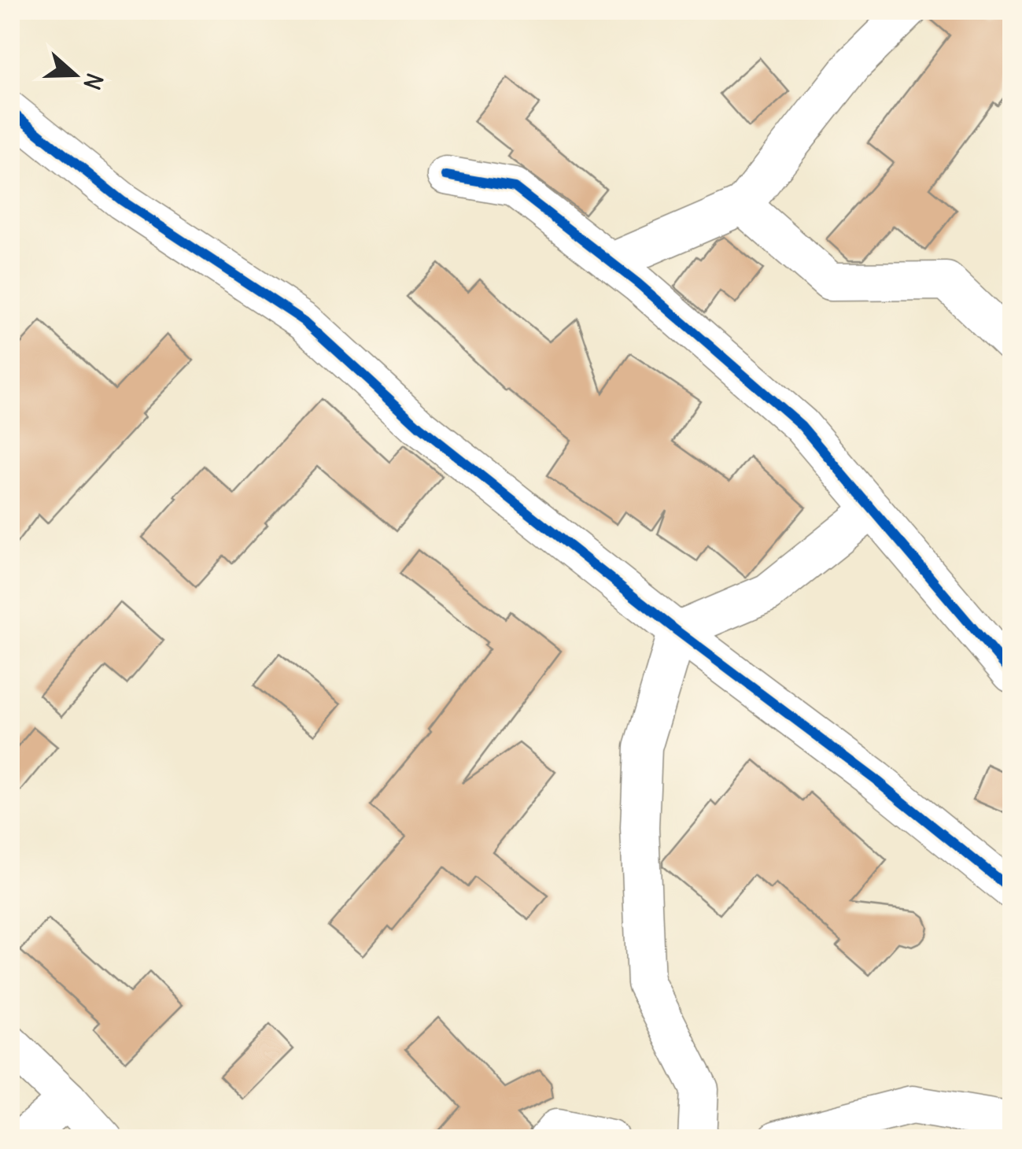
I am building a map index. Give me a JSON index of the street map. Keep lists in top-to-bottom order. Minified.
{"north":"right"}
